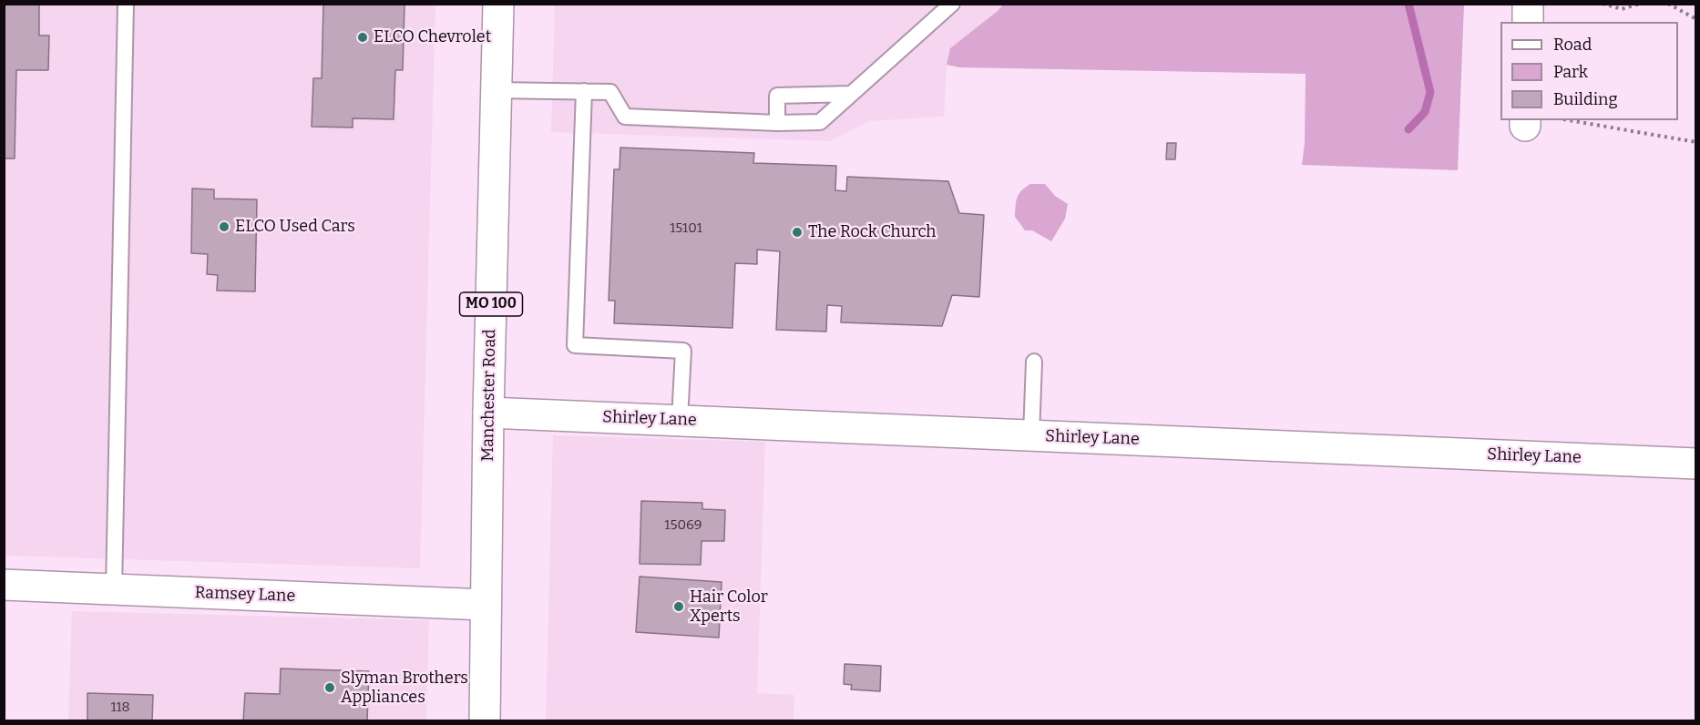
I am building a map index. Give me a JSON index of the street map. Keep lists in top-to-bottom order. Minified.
{"streets":{"main road":["MO 100","Manchester Road","Shirley Lane","Ramsey Lane"]},"crossings":[["Manchester Road","Shirley Lane"],["Manchester Road","Ramsey Lane"]],"places":["ELCO Chevrolet","ELCO Used Cars","The Rock Church","Hair Color Xperts","Slyman Brothers Appliances"],"house_numbers":["15101","15069","118"],"legend":["Road","Park","Building"]}
